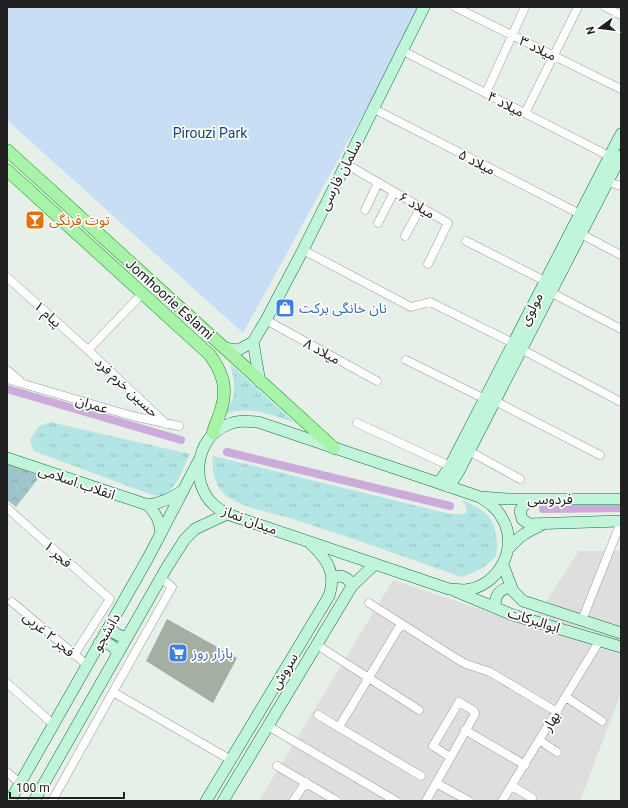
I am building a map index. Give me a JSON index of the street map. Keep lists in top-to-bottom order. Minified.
{"streets":{"main road":["Jomhoorie Eslami"],"street":["میلاد ۳","میلاد ۴","میلاد ۵","سلمان فارسی","میلاد ۶","مولوی","پیام ۱","میلاد ۸","حسین خرم فرد","عمران","انقلاب اسلامی","فردوسی","میدان نماز","فجر ۱","ابوالبرکات","دانشجو","فجر ۲ غربی","سروش","بهار"]},"crossings":[["میلاد ۴","سلمان فارسی"],["میلاد ۴","مولوی"],["میلاد ۵","سلمان فارسی"],["میلاد ۵","مولوی"],["سلمان فارسی","میلاد ۶"],["سلمان فارسی","میلاد ۸"],["Jomhoorie Eslami","میدان نماز"],["مولوی","میدان نماز"],["پیام ۱","حسین خرم فرد"],["حسین خرم فرد","عمران"],["فردوسی","میدان نماز"],["میدان نماز","ابوالبرکات"],["میدان نماز","دانشجو"],["میدان نماز","سروش"],["فجر ۱","فجر ۲ غربی"],["ابوالبرکات","بهار"],["دانشجو","فجر ۲ غربی"]],"parks":["Pirouzi Park"],"places":{"bar":["توت فرنگی"],"shop":["نان خانگی برکت"],"supermarket":["بازار روز"]},"scale_bar":"100 m","north":"left"}
